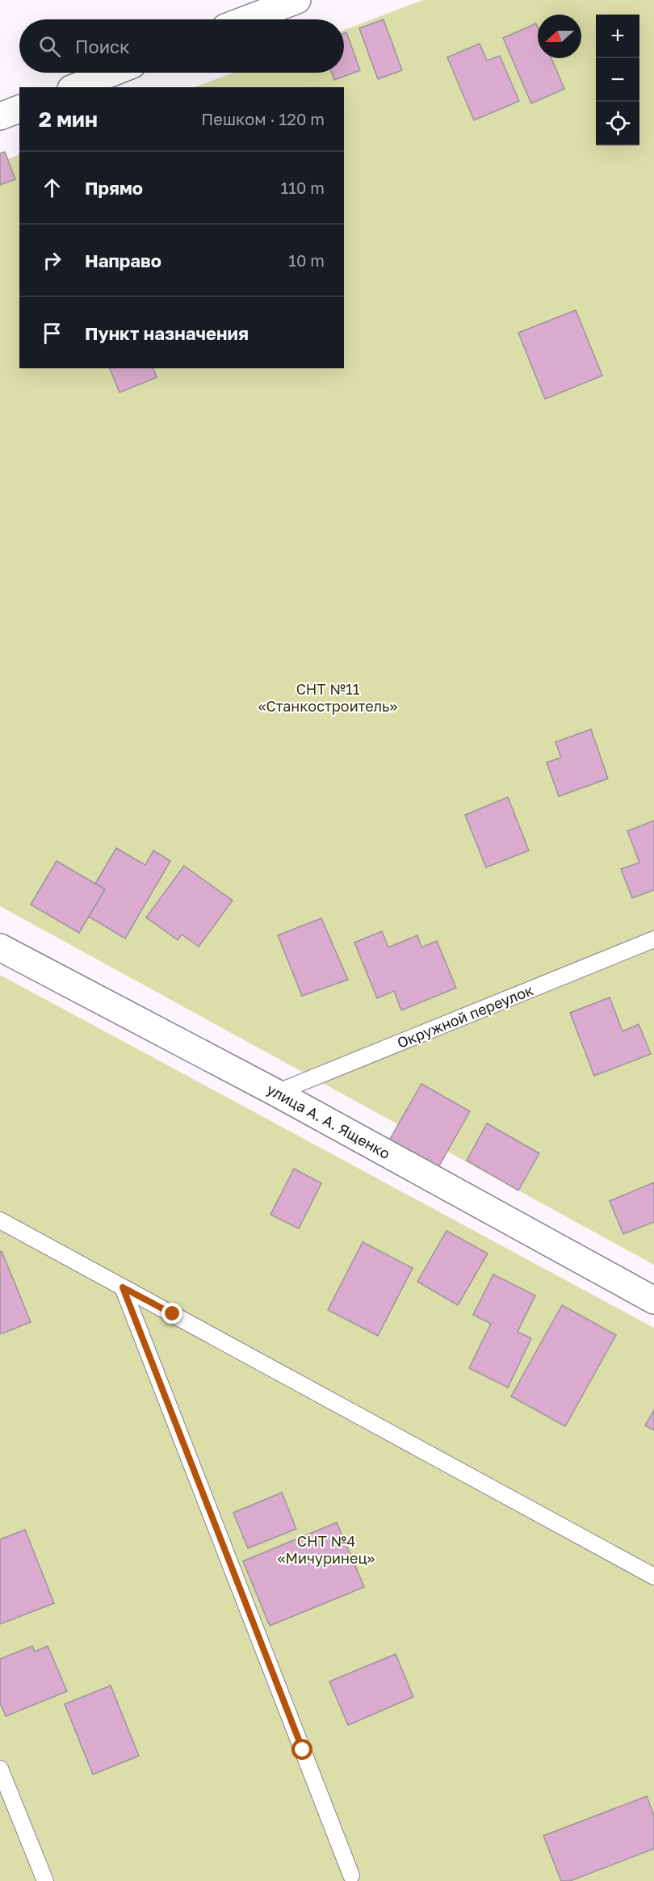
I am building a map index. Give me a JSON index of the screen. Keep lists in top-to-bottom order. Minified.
{"streets":{"street":["улица А. А. Ященко"],"lane":["Окружной переулок"]},"crossings":[["Окружной переулок","улица А. А. Ященко"]],"parks":["СНТ №11 «Станкостроитель»","СНТ №4 «Мичуринец»"],"north":"left","page":{"map_buttons":["+","−"],"search":"Поиск","heading":["2 мин","Пешком · 120 m"],"list":[["Прямо","110 m"],["Направо","10 m"],"Пункт назначения"]}}
